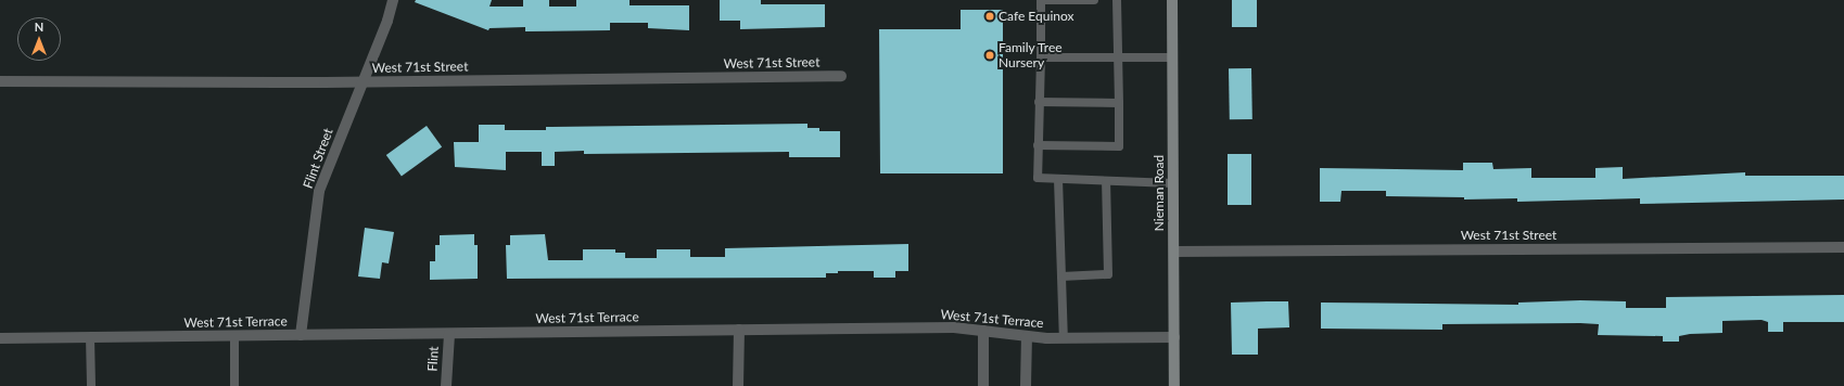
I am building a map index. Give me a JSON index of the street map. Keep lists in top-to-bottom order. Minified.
{"streets":{"main road":["Nieman Road"],"street":["West 71st Street","Flint Street","West 71st Terrace","Flint"]},"crossings":[["West 71st Street","Flint Street"],["West 71st Street","Nieman Road"],["Flint Street","West 71st Terrace"],["Nieman Road","West 71st Terrace"],["West 71st Terrace","Flint"]],"places":["Cafe Equinox","Family Tree Nursery"],"north":"top"}
